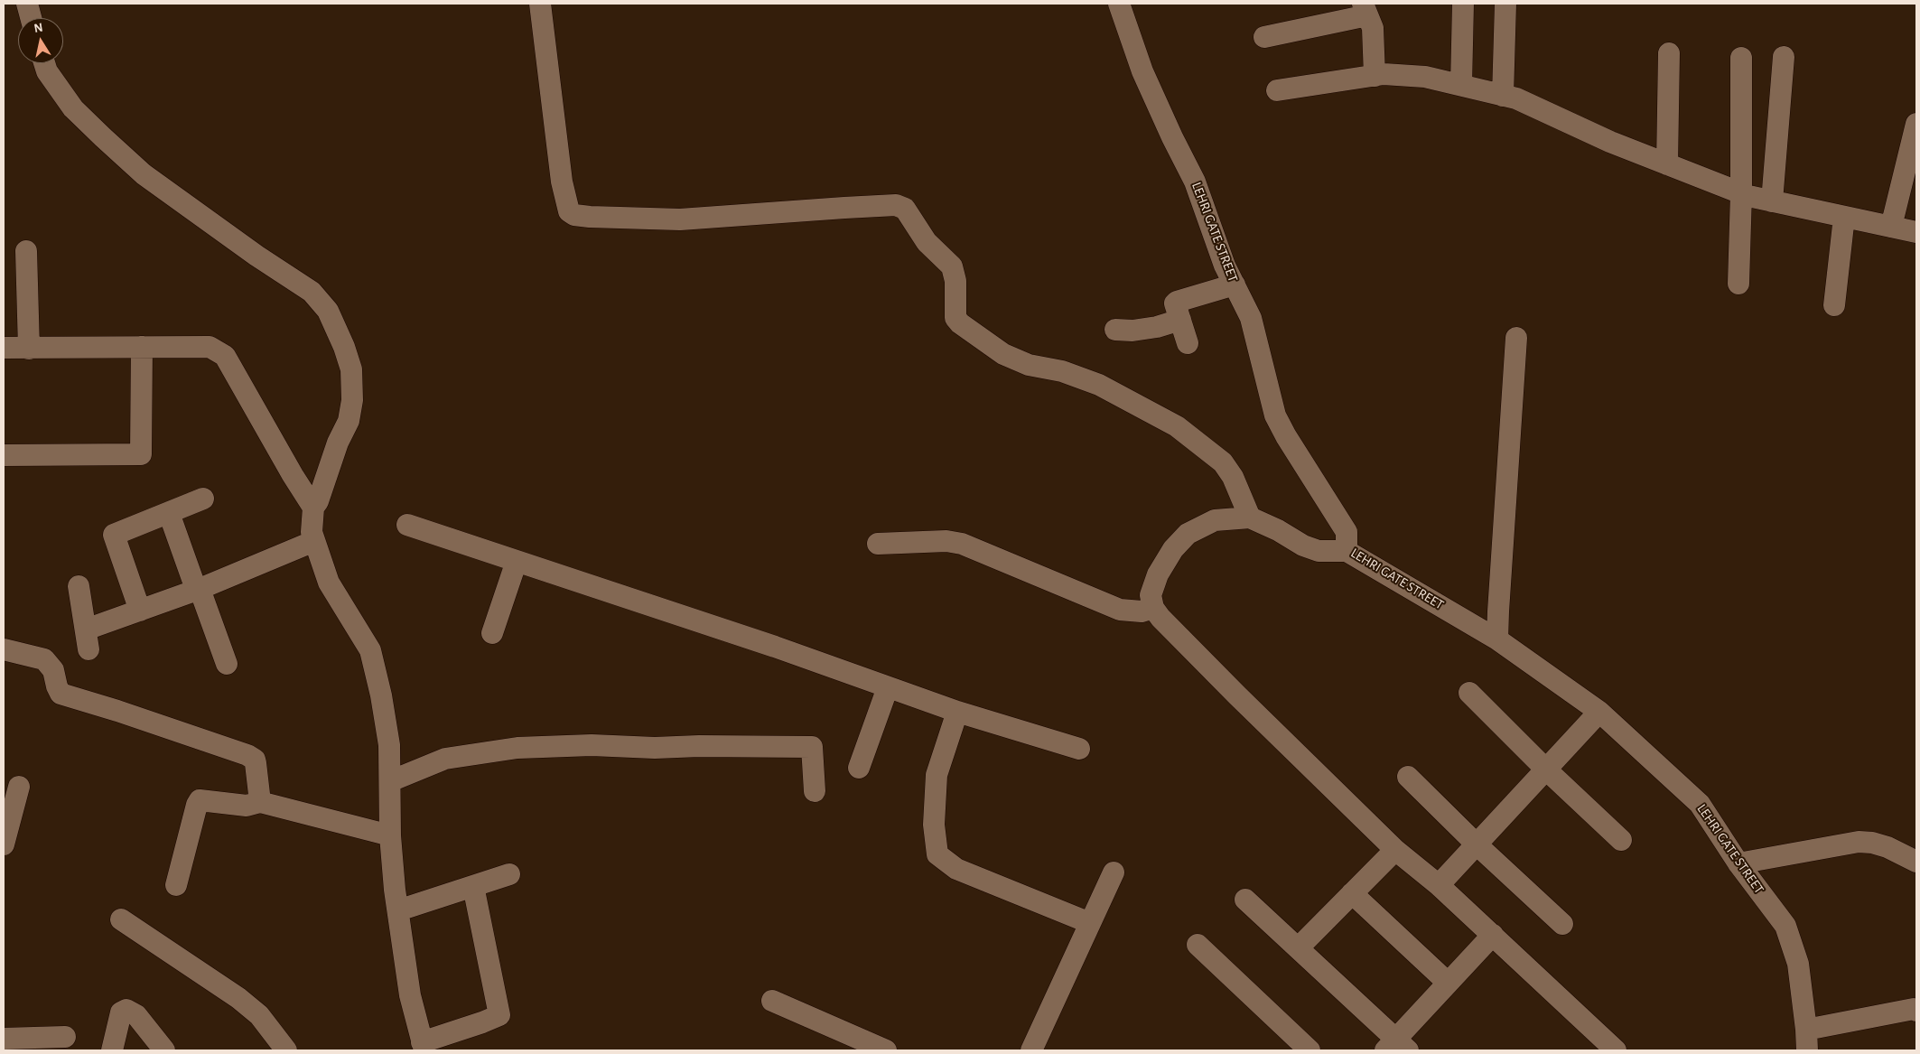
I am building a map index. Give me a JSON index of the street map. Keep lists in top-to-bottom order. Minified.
{"streets":{"street":["LEHRI GATE STREET"]},"north":"top"}
